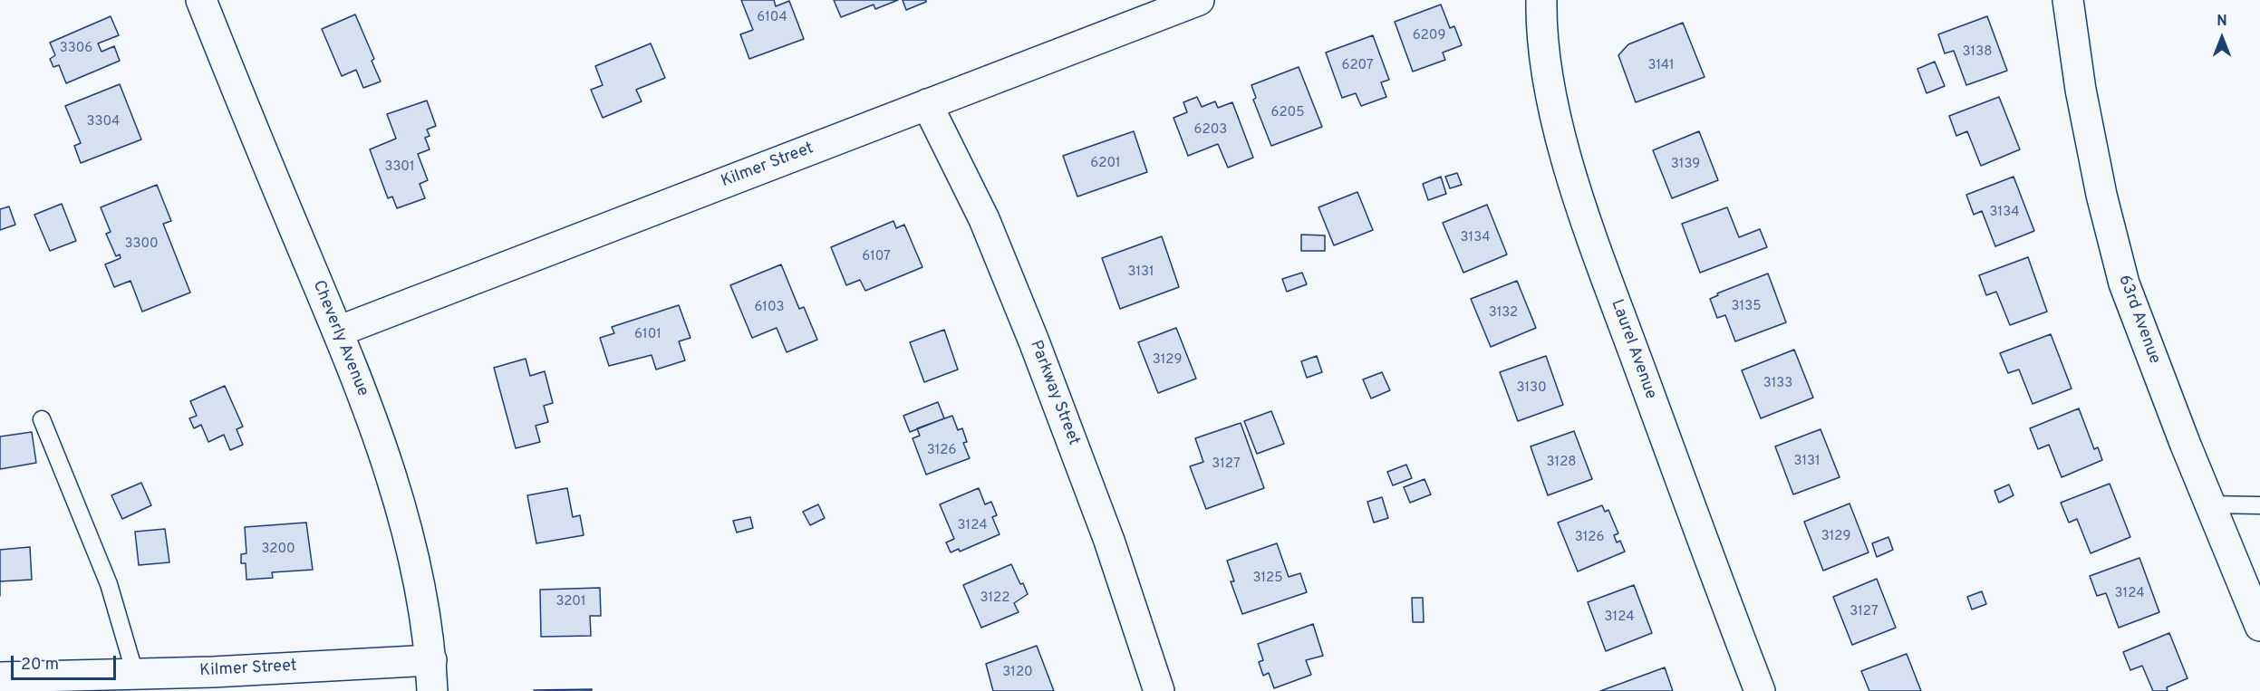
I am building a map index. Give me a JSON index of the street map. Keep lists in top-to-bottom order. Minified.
{"streets":{"street":["Kilmer Street","63rd Avenue","Cheverly Avenue","Laurel Avenue","Parkway Street"]},"crossings":[["Kilmer Street","Cheverly Avenue"],["Kilmer Street","Parkway Street"]],"house_numbers":["6104","6209","3306","3138","6207","3141","6205","3304","6203","6201","3139","3301","3134","3134","3300","6107","3131","3135","6103","3132","6101","3129","3133","3130","3126","3131","3128","3127","3124","3129","3126","3200","3125","3124","3122","3201","3127","3124","3120"],"scale_bar":"20 m","north":"top"}
